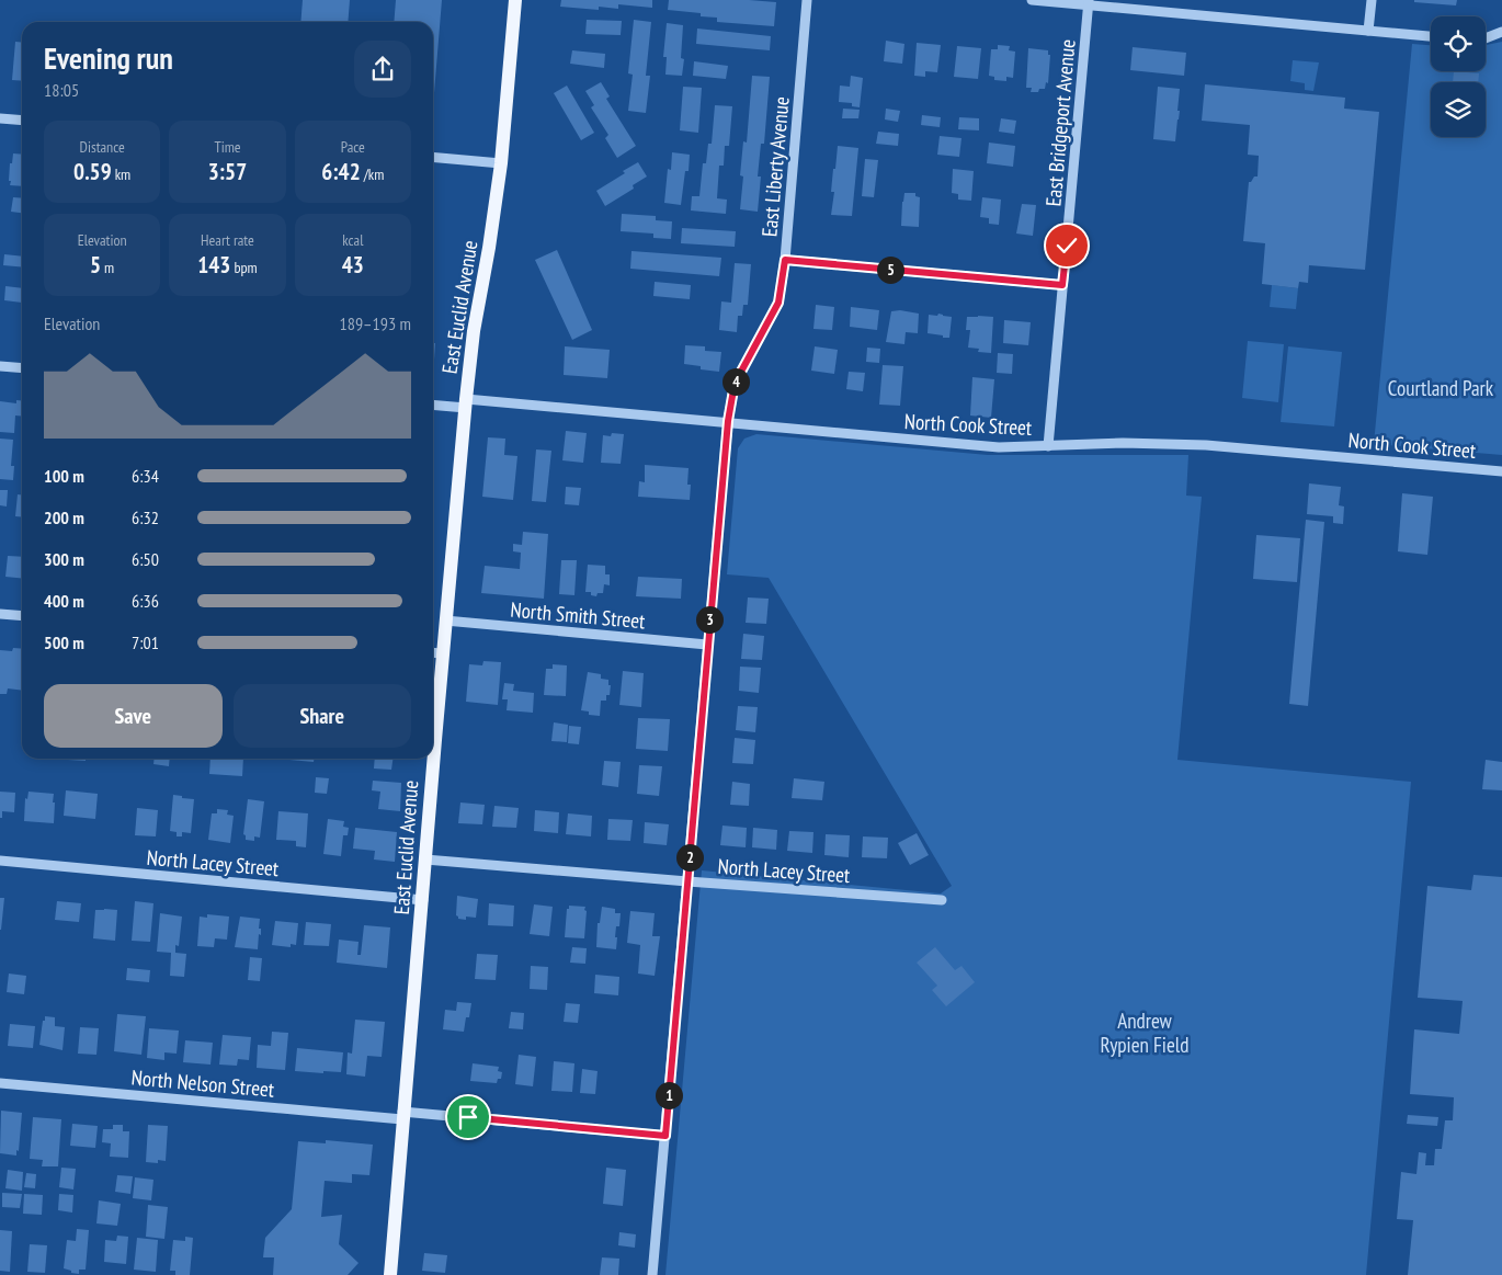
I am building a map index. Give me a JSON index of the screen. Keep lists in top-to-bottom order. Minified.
{"streets":{"main road":["East Euclid Avenue"],"street":["East Bridgeport Avenue","East Liberty Avenue","North Cook Street","North Smith Street","North Lacey Street","North Nelson Street"]},"crossings":[["East Bridgeport Avenue","North Cook Street"],["East Liberty Avenue","North Cook Street"],["East Liberty Avenue","North Smith Street"],["East Liberty Avenue","North Lacey Street"],["East Liberty Avenue","North Nelson Street"],["East Euclid Avenue","North Cook Street"],["East Euclid Avenue","North Smith Street"],["East Euclid Avenue","North Lacey Street"],["East Euclid Avenue","North Nelson Street"]],"parks":["Courtland Park","Andrew Rypien Field"],"page":{"heading":["Evening run","18:05"],"stats":[["Distance","0.59 km"],["Time","3:57"],["Pace","6:42 /km"],["Elevation","5 m"],["Heart rate","143 bpm"],["kcal","43"]],"pins":["5","4","3","2","1"],"chart":["Elevation","189–193 m"],"list":[{"name":"100 m","note":"6:34"},{"name":"200 m","note":"6:32"},{"name":"300 m","note":"6:50"},{"name":"400 m","note":"6:36"},{"name":"500 m","note":"7:01"}],"buttons":["Save","Share"]}}
